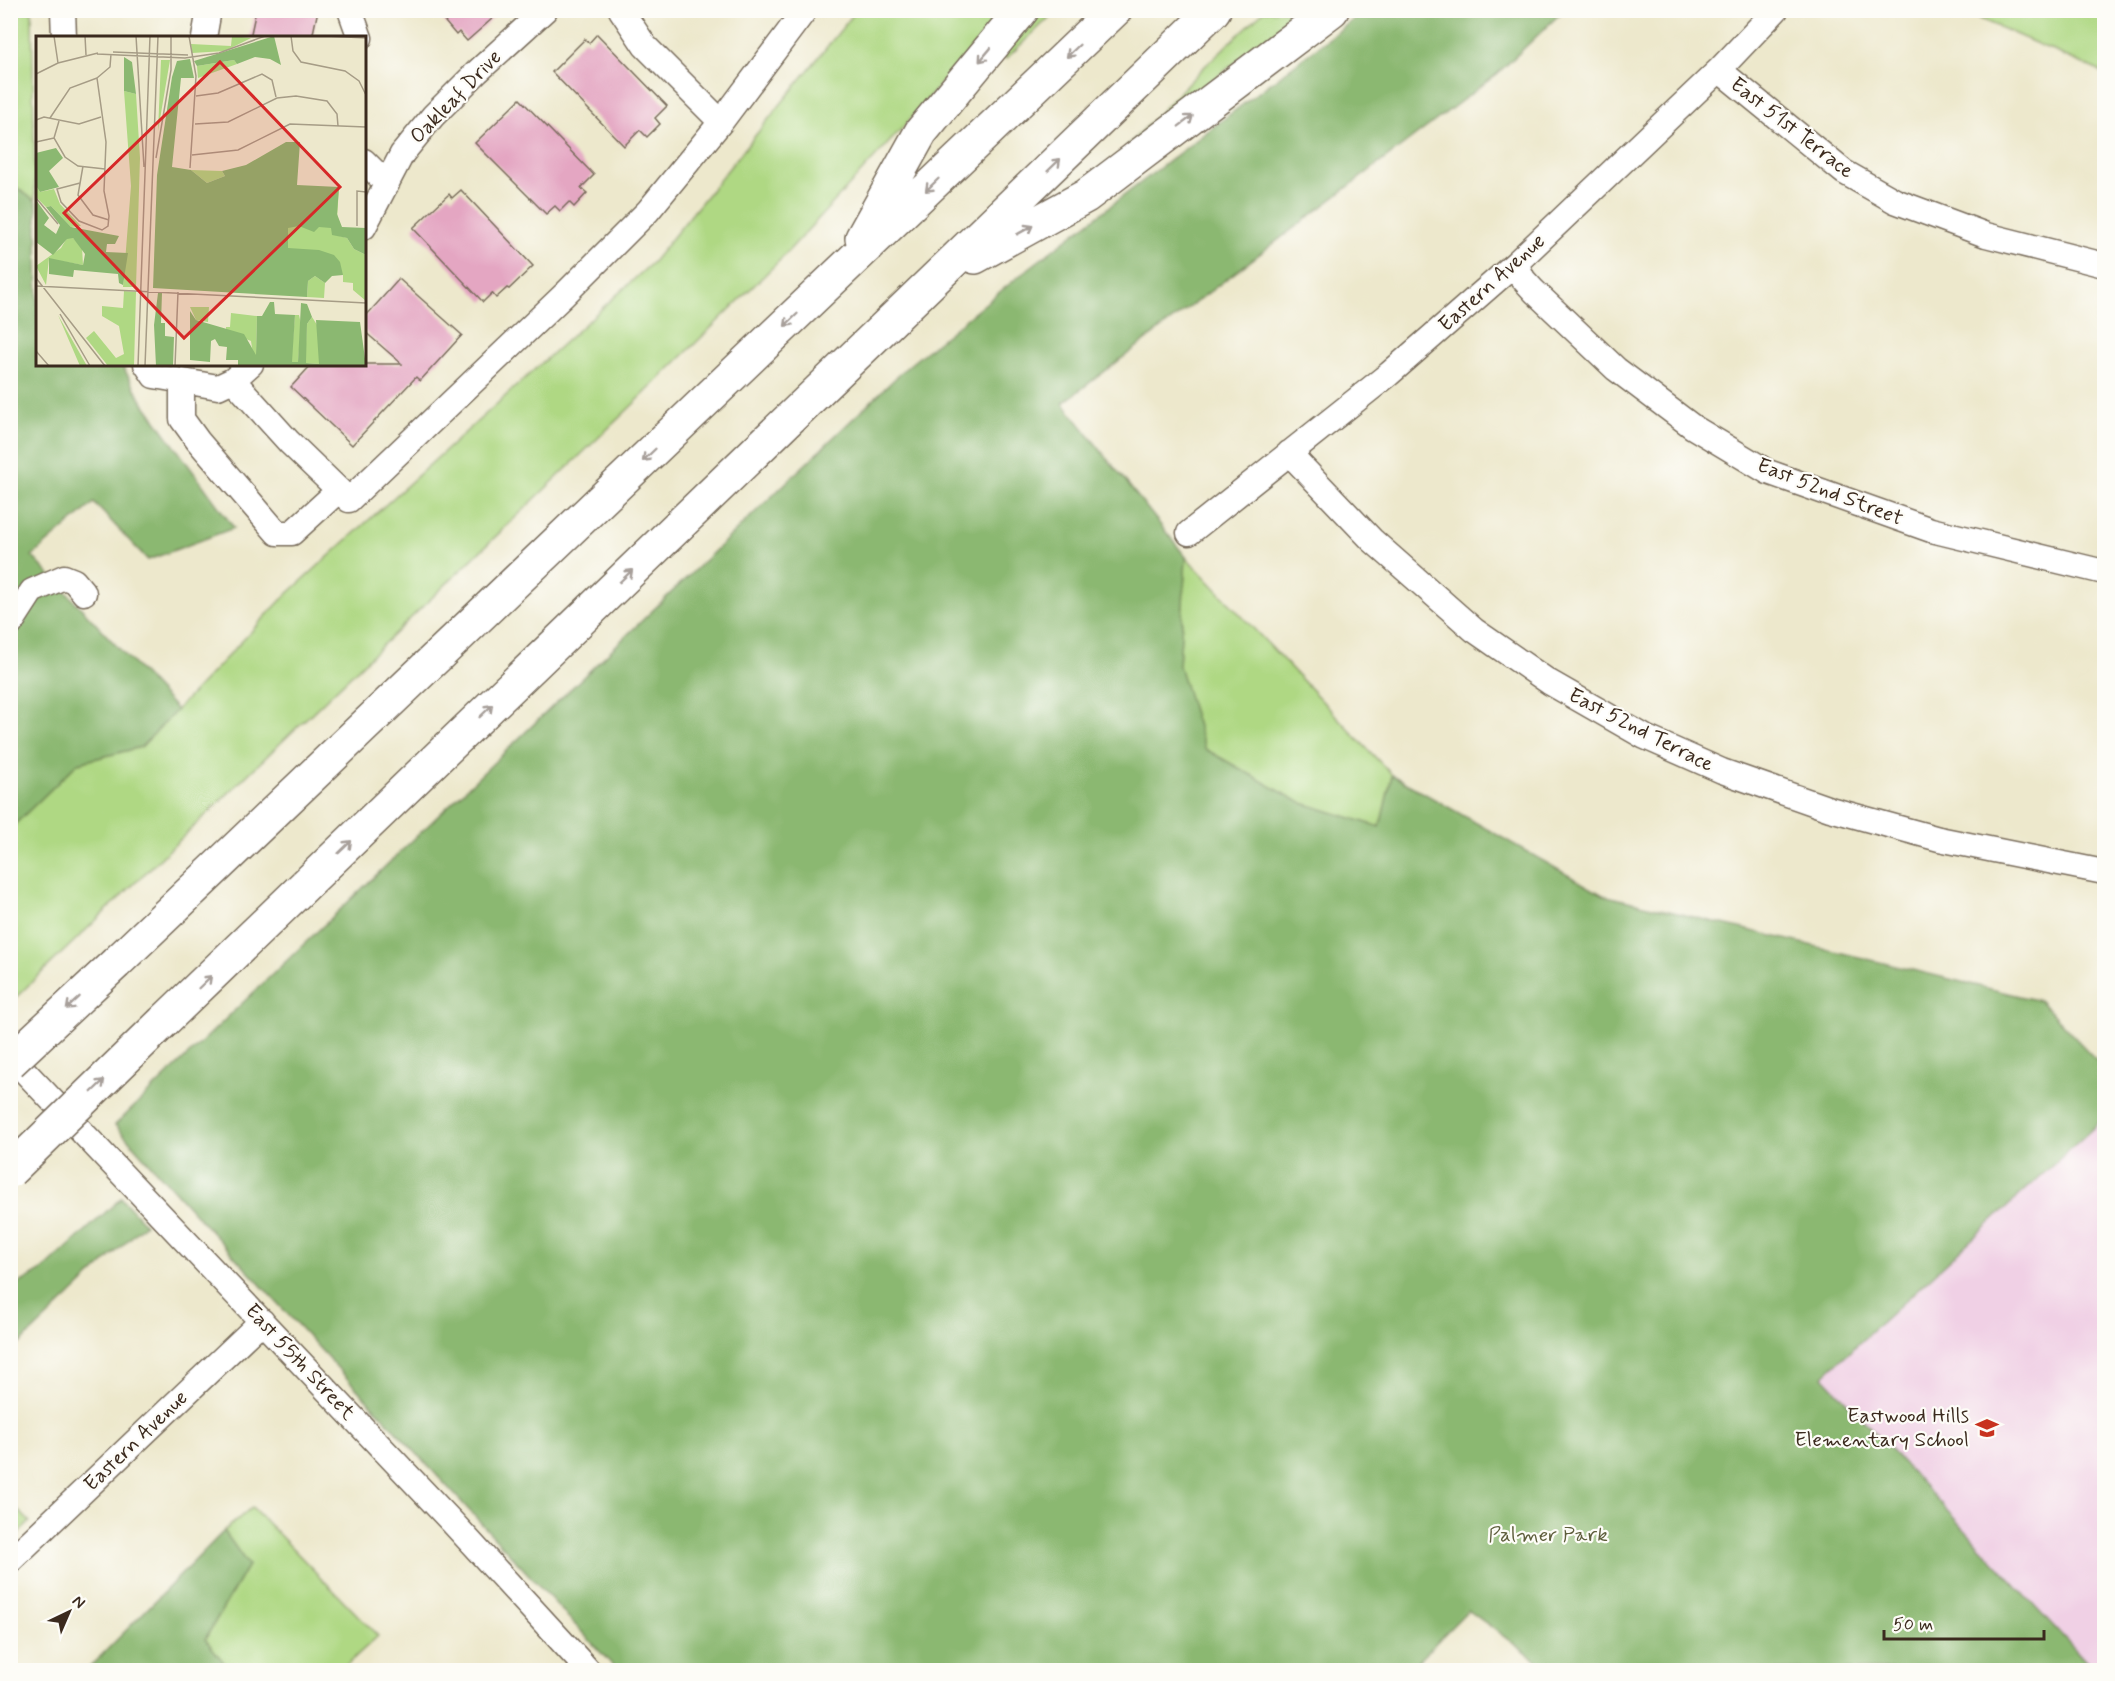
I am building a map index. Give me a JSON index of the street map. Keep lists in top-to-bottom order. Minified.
{"streets":{"street":["Oakleaf Drive","East 51st Terrace","Eastern Avenue","East 52nd Street","East 52nd Terrace","East 55th Street"]},"crossings":[["East 51st Terrace","Eastern Avenue"],["Eastern Avenue","East 52nd Street"],["Eastern Avenue","East 52nd Terrace"],["Eastern Avenue","East 55th Street"]],"parks":["Palmer Park"],"places":{"school or university":["Eastwood Hills Elementary School"]},"scale_bar":"50 m","north":"top right"}
